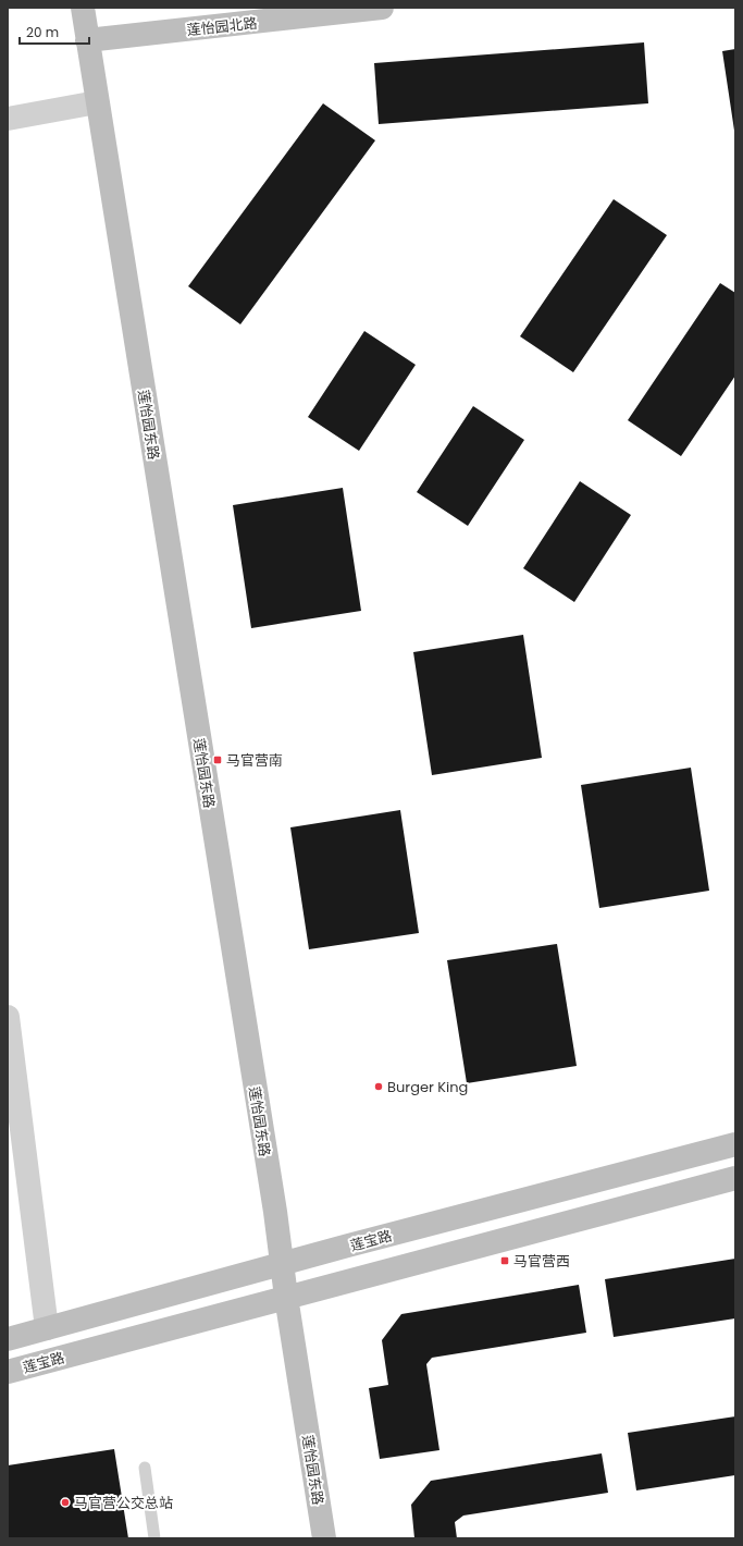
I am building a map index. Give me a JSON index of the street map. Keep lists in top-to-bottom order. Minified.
{"streets":{"street":["莲怡园北路","莲怡园东路","莲宝路"]},"crossings":[["莲怡园北路","莲怡园东路"],["莲怡园东路","莲宝路"]],"places":{"transit":["马官营南","马官营西"],"other":["Burger King","马官营公交总站"]},"scale_bar":"20 m"}
